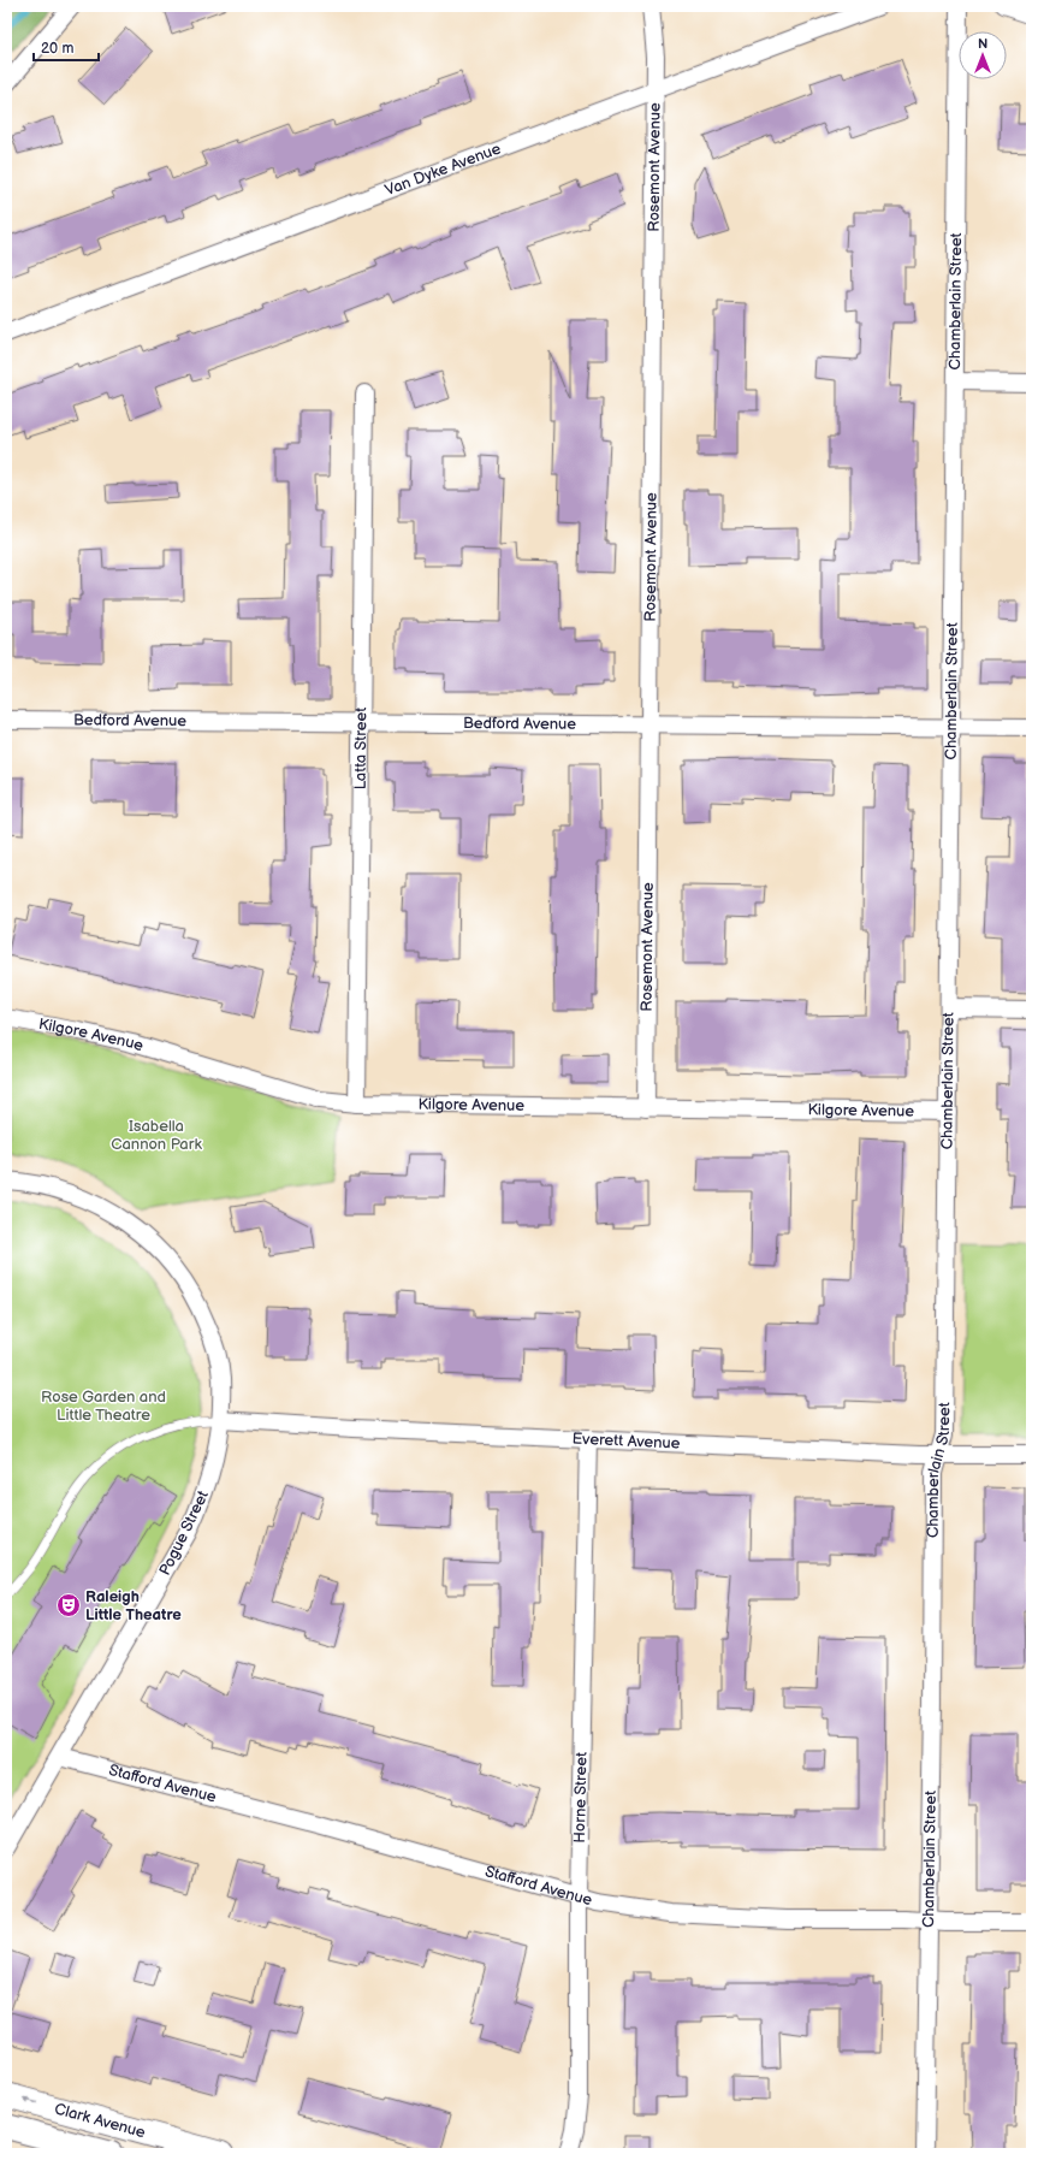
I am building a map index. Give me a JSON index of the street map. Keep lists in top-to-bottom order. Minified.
{"streets":{"main road":["Clark Avenue"],"street":["Rosemont Avenue","Van Dyke Avenue","Chamberlain Street","Bedford Avenue","Latta Street","Kilgore Avenue","Everett Avenue","Pogue Street","Stafford Avenue","Horne Street"]},"crossings":[["Rosemont Avenue","Van Dyke Avenue"],["Rosemont Avenue","Bedford Avenue"],["Rosemont Avenue","Kilgore Avenue"],["Chamberlain Street","Bedford Avenue"],["Chamberlain Street","Kilgore Avenue"],["Chamberlain Street","Everett Avenue"],["Chamberlain Street","Stafford Avenue"],["Bedford Avenue","Latta Street"],["Latta Street","Kilgore Avenue"],["Everett Avenue","Pogue Street"],["Everett Avenue","Horne Street"],["Pogue Street","Stafford Avenue"],["Stafford Avenue","Horne Street"]],"parks":["Isabella Cannon Park","Rose Garden and Little Theatre"],"places":{"theatre":["Raleigh Little Theatre"]},"scale_bar":"20 m","north":"top"}
